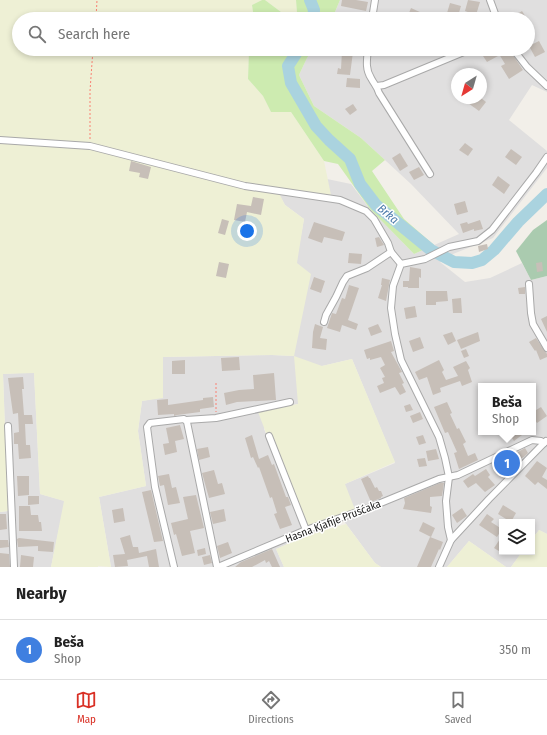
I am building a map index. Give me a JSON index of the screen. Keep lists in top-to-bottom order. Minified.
{"streets":{"street":["Hasna Kjafije Prušćaka"]},"water":["Brka"],"north":"bottom left","page":{"search":"Search here","popup":["Beša","Shop"],"pins":"1","heading":"Nearby","list":[{"mark":"1","name":"Beša","note":"Shop","value":"350 m"}],"nav":["Map","Directions","Saved"]}}
